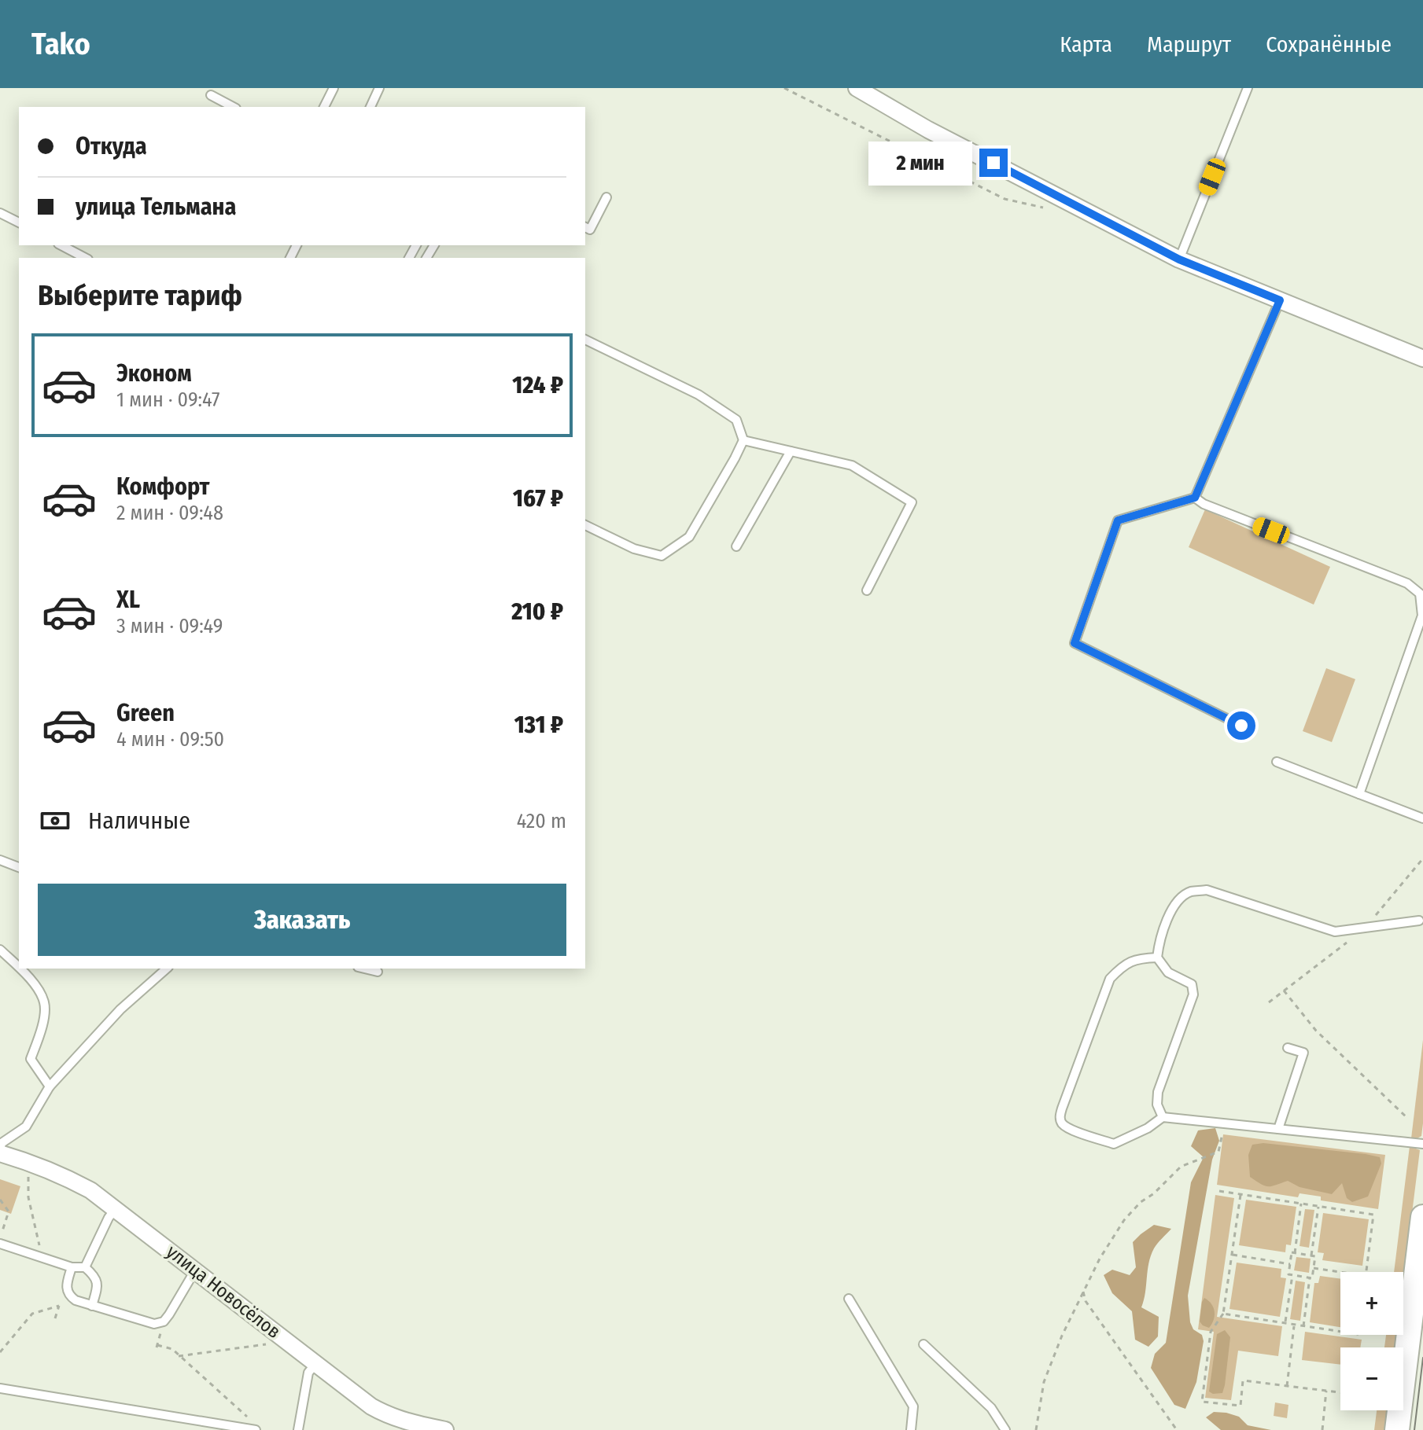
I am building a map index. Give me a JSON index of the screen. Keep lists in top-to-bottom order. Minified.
{"streets":{"street":["улица Новосёлов"]},"page":{"header":"Tako","nav":["Карта","Маршрут","Сохранённые"],"banner":["Откуда","улица Тельмана"],"bubble":"2 мин","heading":"Выберите тариф","list":[{"name":"Эконом","note":"1 мин · 09:47","value":"124 ₽"},{"name":"Комфорт","note":"2 мин · 09:48","value":"167 ₽"},{"name":"XL","note":"3 мин · 09:49","value":"210 ₽"},{"name":"Green","note":"4 мин · 09:50","value":"131 ₽"}],"pay":["Наличные","420 m"],"buttons":"Заказать","map_buttons":["+","−"]}}
